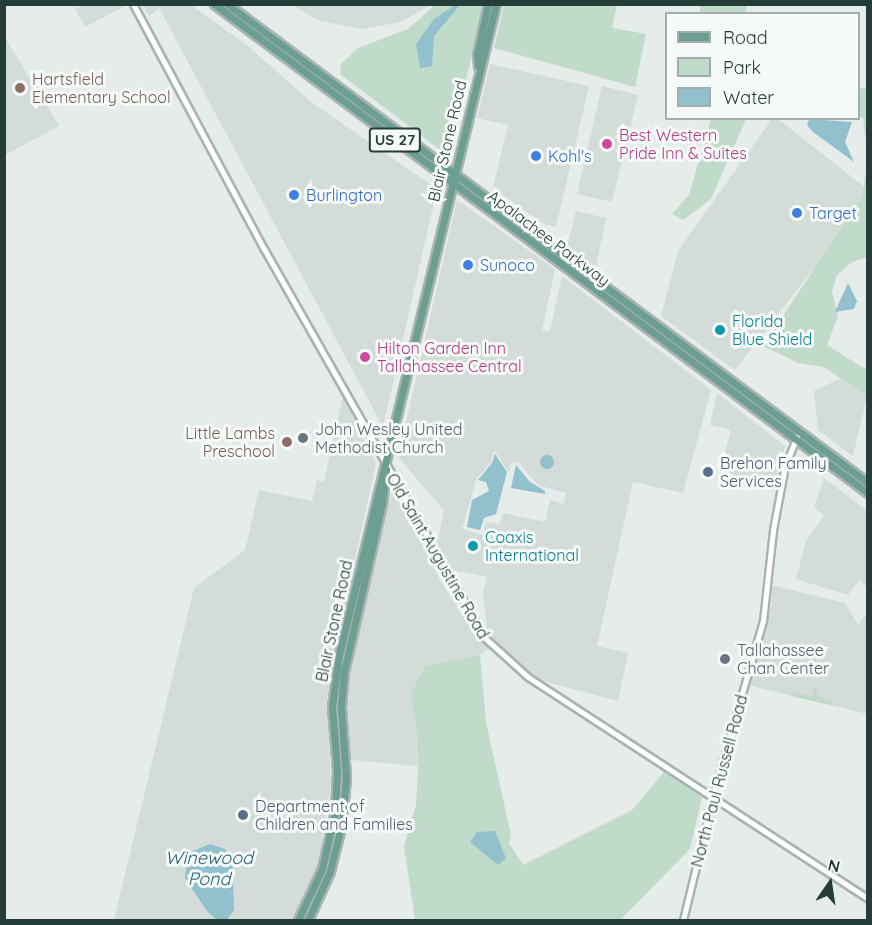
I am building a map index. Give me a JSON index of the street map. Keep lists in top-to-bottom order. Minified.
{"streets":{"main road":["US 27","Blair Stone Road","Apalachee Parkway"],"street":["Old Saint Augustine Road","North Paul Russell Road"]},"crossings":[["Blair Stone Road","Apalachee Parkway"],["Blair Stone Road","Old Saint Augustine Road"],["Apalachee Parkway","North Paul Russell Road"],["Old Saint Augustine Road","North Paul Russell Road"]],"water":["Winewood Pond"],"places":["Hartsfield Elementary School","Best Western Pride Inn & Suites","Kohl's","Burlington","Target","Sunoco","Florida Blue Shield","Hilton Garden Inn Tallahassee Central","John Wesley United Methodist Church","Little Lambs Preschool","Brehon Family Services","Coaxis International","Tallahassee Chan Center","Department of Children and Families"],"legend":["Road","Park","Water"],"north":"top"}
